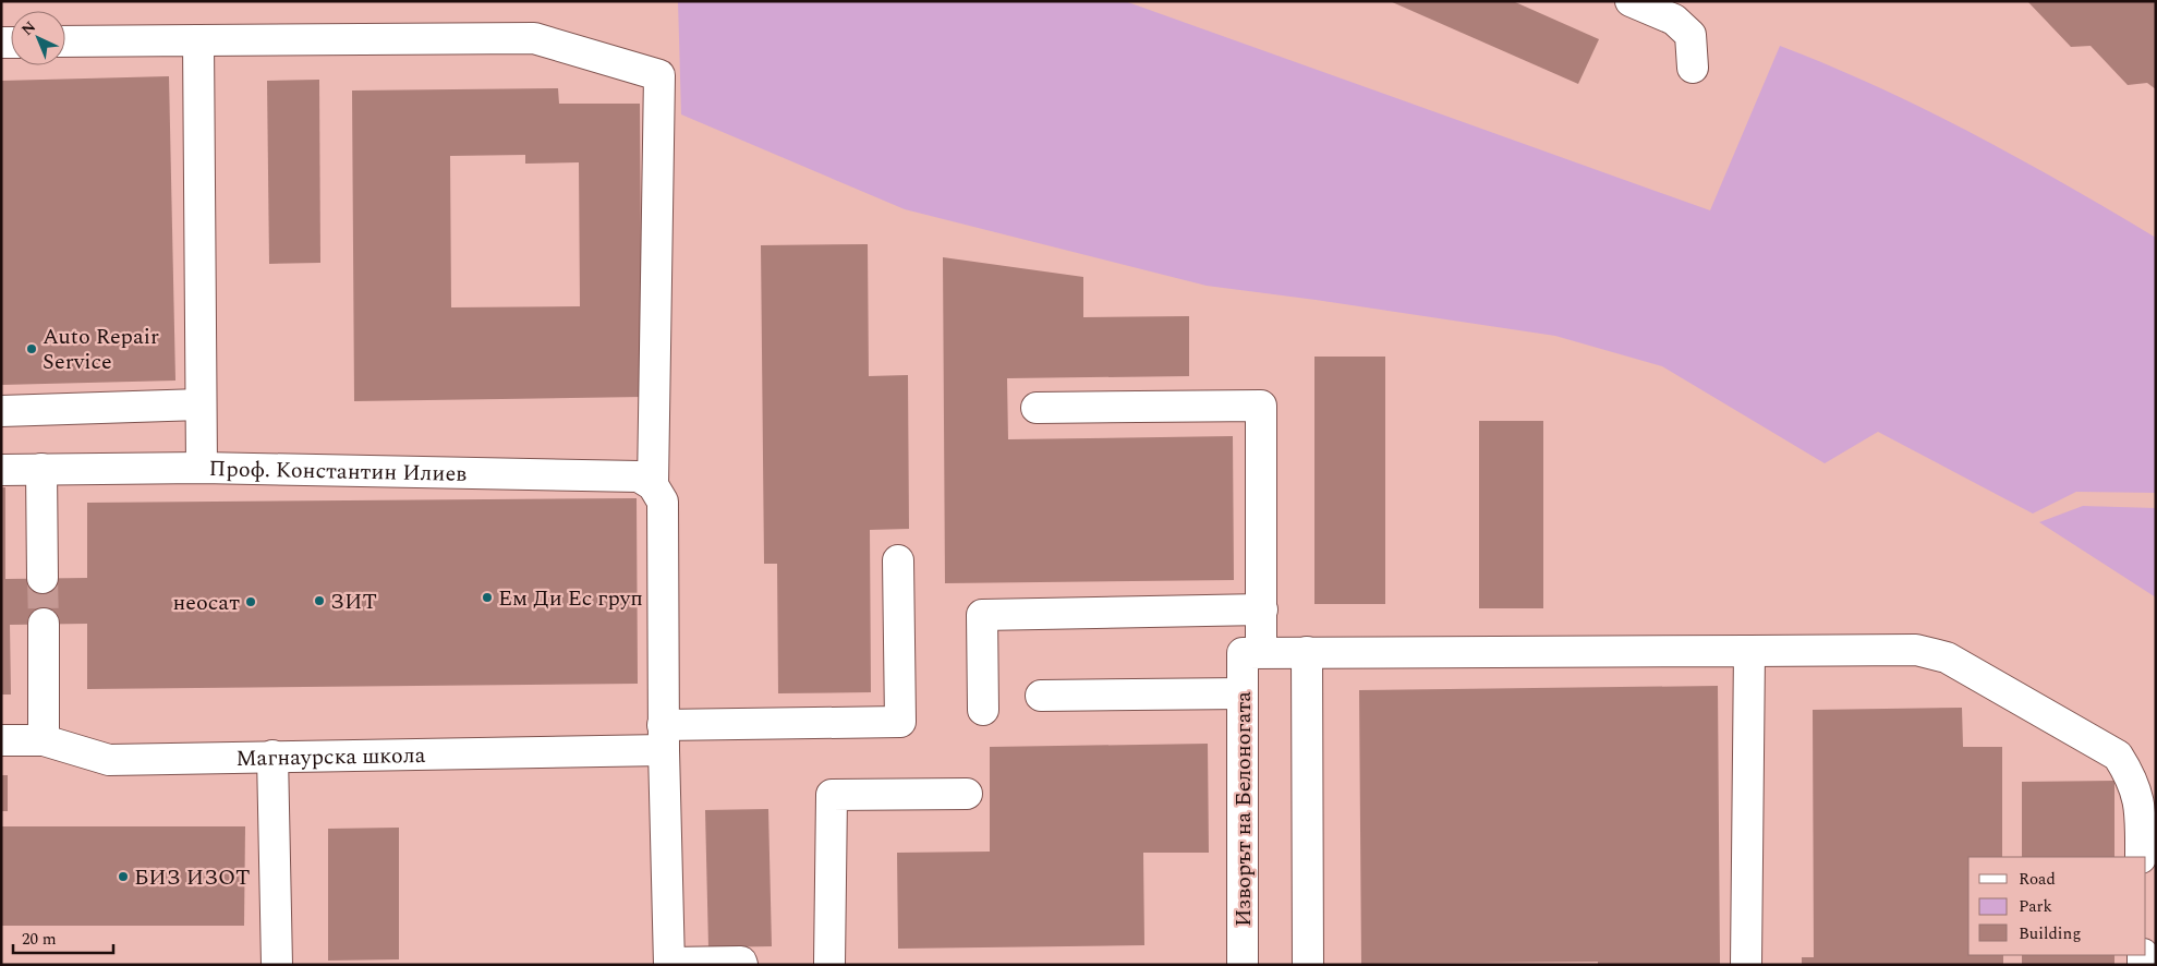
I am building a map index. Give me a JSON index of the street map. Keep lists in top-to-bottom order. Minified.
{"streets":{"street":["Проф. Константин Илиев","Магнаурска школа","Изворът на Белоногата"]},"places":["Auto Repair Service","Ем Ди Ес груп","ЗИТ","неосат","БИЗ ИЗОТ"],"legend":["Road","Park","Building"],"scale_bar":"20 m","north":"top left"}
